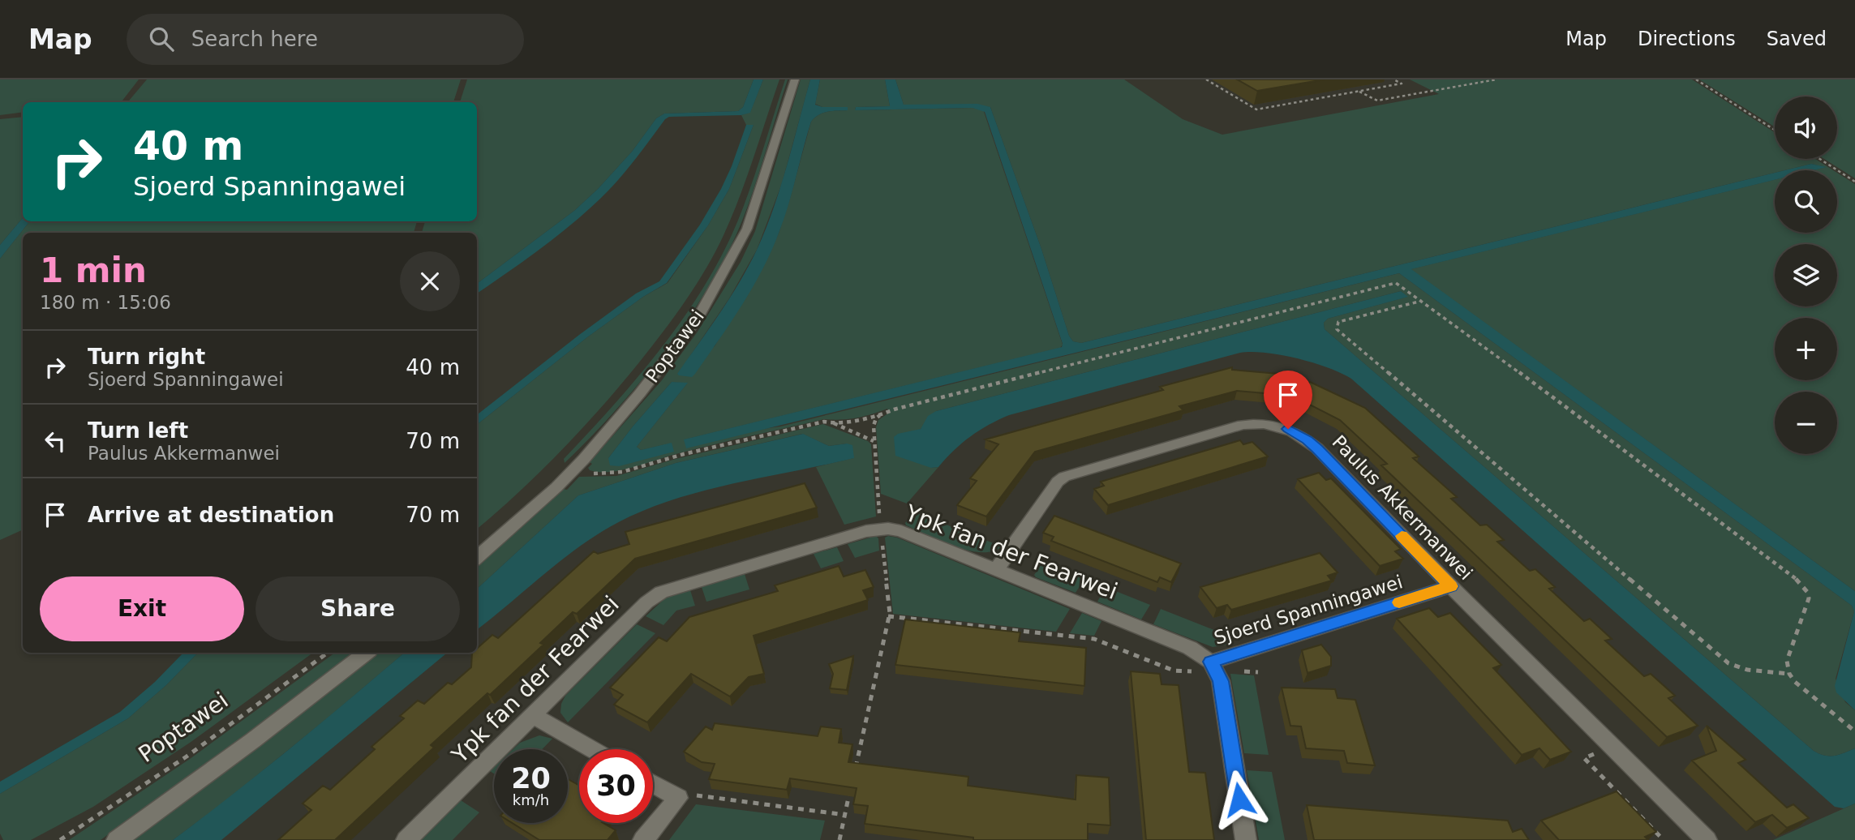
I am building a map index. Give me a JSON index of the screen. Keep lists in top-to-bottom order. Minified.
{"streets":{"street":["Poptawei","Paulus Akkermanwei","Ypk fan der Fearwei","Sjoerd Spanningawei"]},"crossings":[["Paulus Akkermanwei","Ypk fan der Fearwei"],["Paulus Akkermanwei","Sjoerd Spanningawei"],["Ypk fan der Fearwei","Sjoerd Spanningawei"]],"page":{"header":"Map","search":"Search here","nav":["Map","Directions","Saved"],"map_buttons":["+","−"],"turn":["40 m","Sjoerd Spanningawei"],"heading":["1 min","180 m · 15:06"],"list":[{"name":"Turn right","note":"Sjoerd Spanningawei","value":"40 m"},{"name":"Turn left","note":"Paulus Akkermanwei","value":"70 m"},{"name":"Arrive at destination","value":"70 m"}],"buttons":["Exit","Share"],"speed":"20 km/h","limit":"30"}}
